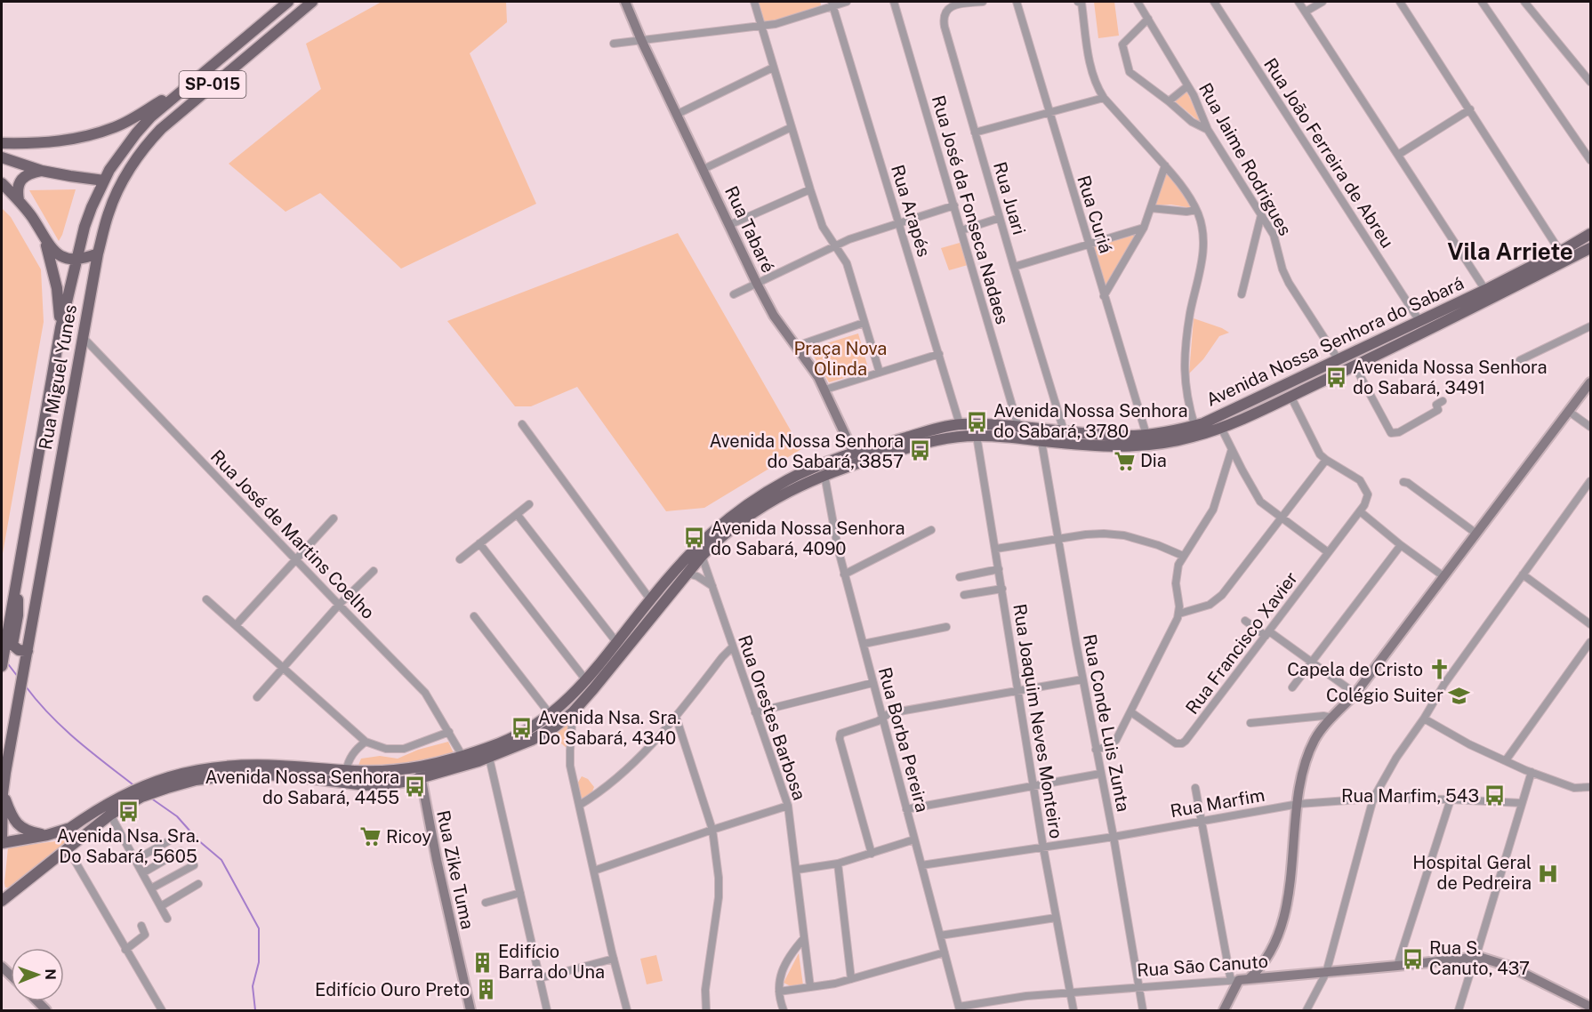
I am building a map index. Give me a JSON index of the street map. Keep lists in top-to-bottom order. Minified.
{"streets":{"main road":["SP-015","Avenida Nossa Senhora do Sabará","Rua Miguel Yunes"],"street":["Rua João Ferreira de Abreu","Rua Jaime Rodrigues","Rua Juari","Rua José da Fonseca Nadaes","Rua Arapés","Rua Curiá","Rua Tabaré","Rua José de Martins Coelho","Rua Francisco Xavier","Rua Orestes Barbosa","Rua Joaquim Neves Monteiro","Rua Conde Luis Zunta","Rua Borba Pereira","Rua Marfim","Rua Zike Tuma","Rua São Canuto"]},"crossings":[["Rua João Ferreira de Abreu","Avenida Nossa Senhora do Sabará"],["Rua Jaime Rodrigues","Avenida Nossa Senhora do Sabará"],["Rua Juari","Avenida Nossa Senhora do Sabará"],["Rua José da Fonseca Nadaes","Avenida Nossa Senhora do Sabará"],["Rua Arapés","Avenida Nossa Senhora do Sabará"],["Rua Curiá","Avenida Nossa Senhora do Sabará"],["Rua Tabaré","Avenida Nossa Senhora do Sabará"],["Avenida Nossa Senhora do Sabará","Rua Miguel Yunes"],["Avenida Nossa Senhora do Sabará","Rua José de Martins Coelho"],["Avenida Nossa Senhora do Sabará","Rua Orestes Barbosa"],["Avenida Nossa Senhora do Sabará","Rua Joaquim Neves Monteiro"],["Avenida Nossa Senhora do Sabará","Rua Conde Luis Zunta"],["Avenida Nossa Senhora do Sabará","Rua Borba Pereira"],["Avenida Nossa Senhora do Sabará","Rua Zike Tuma"],["Rua Miguel Yunes","Rua José de Martins Coelho"],["Rua Joaquim Neves Monteiro","Rua Marfim"],["Rua Joaquim Neves Monteiro","Rua São Canuto"],["Rua Conde Luis Zunta","Rua Marfim"],["Rua Conde Luis Zunta","Rua São Canuto"],["Rua Borba Pereira","Rua Marfim"],["Rua Borba Pereira","Rua São Canuto"]],"districts":["Vila Arriete"],"parks":["Praça Nova Olinda"],"places":{"bus stop":["Avenida Nossa Senhora do Sabará, 3491","Avenida Nossa Senhora do Sabará, 3780","Avenida Nossa Senhora do Sabará, 3857","Avenida Nossa Senhora do Sabará, 4090","Avenida Nsa. Sra. Do Sabará, 4340","Avenida Nossa Senhora do Sabará, 4455","Rua Marfim, 543","Avenida Nsa. Sra. Do Sabará, 5605","Rua S. Canuto, 437"],"supermarket":["Dia","Ricoy"],"church":["Capela de Cristo"],"school or university":["Colégio Suiter"],"hospital":["Hospital Geral de Pedreira"],"building":["Edifício Barra do Una","Edifício Ouro Preto"]},"north":"right"}
